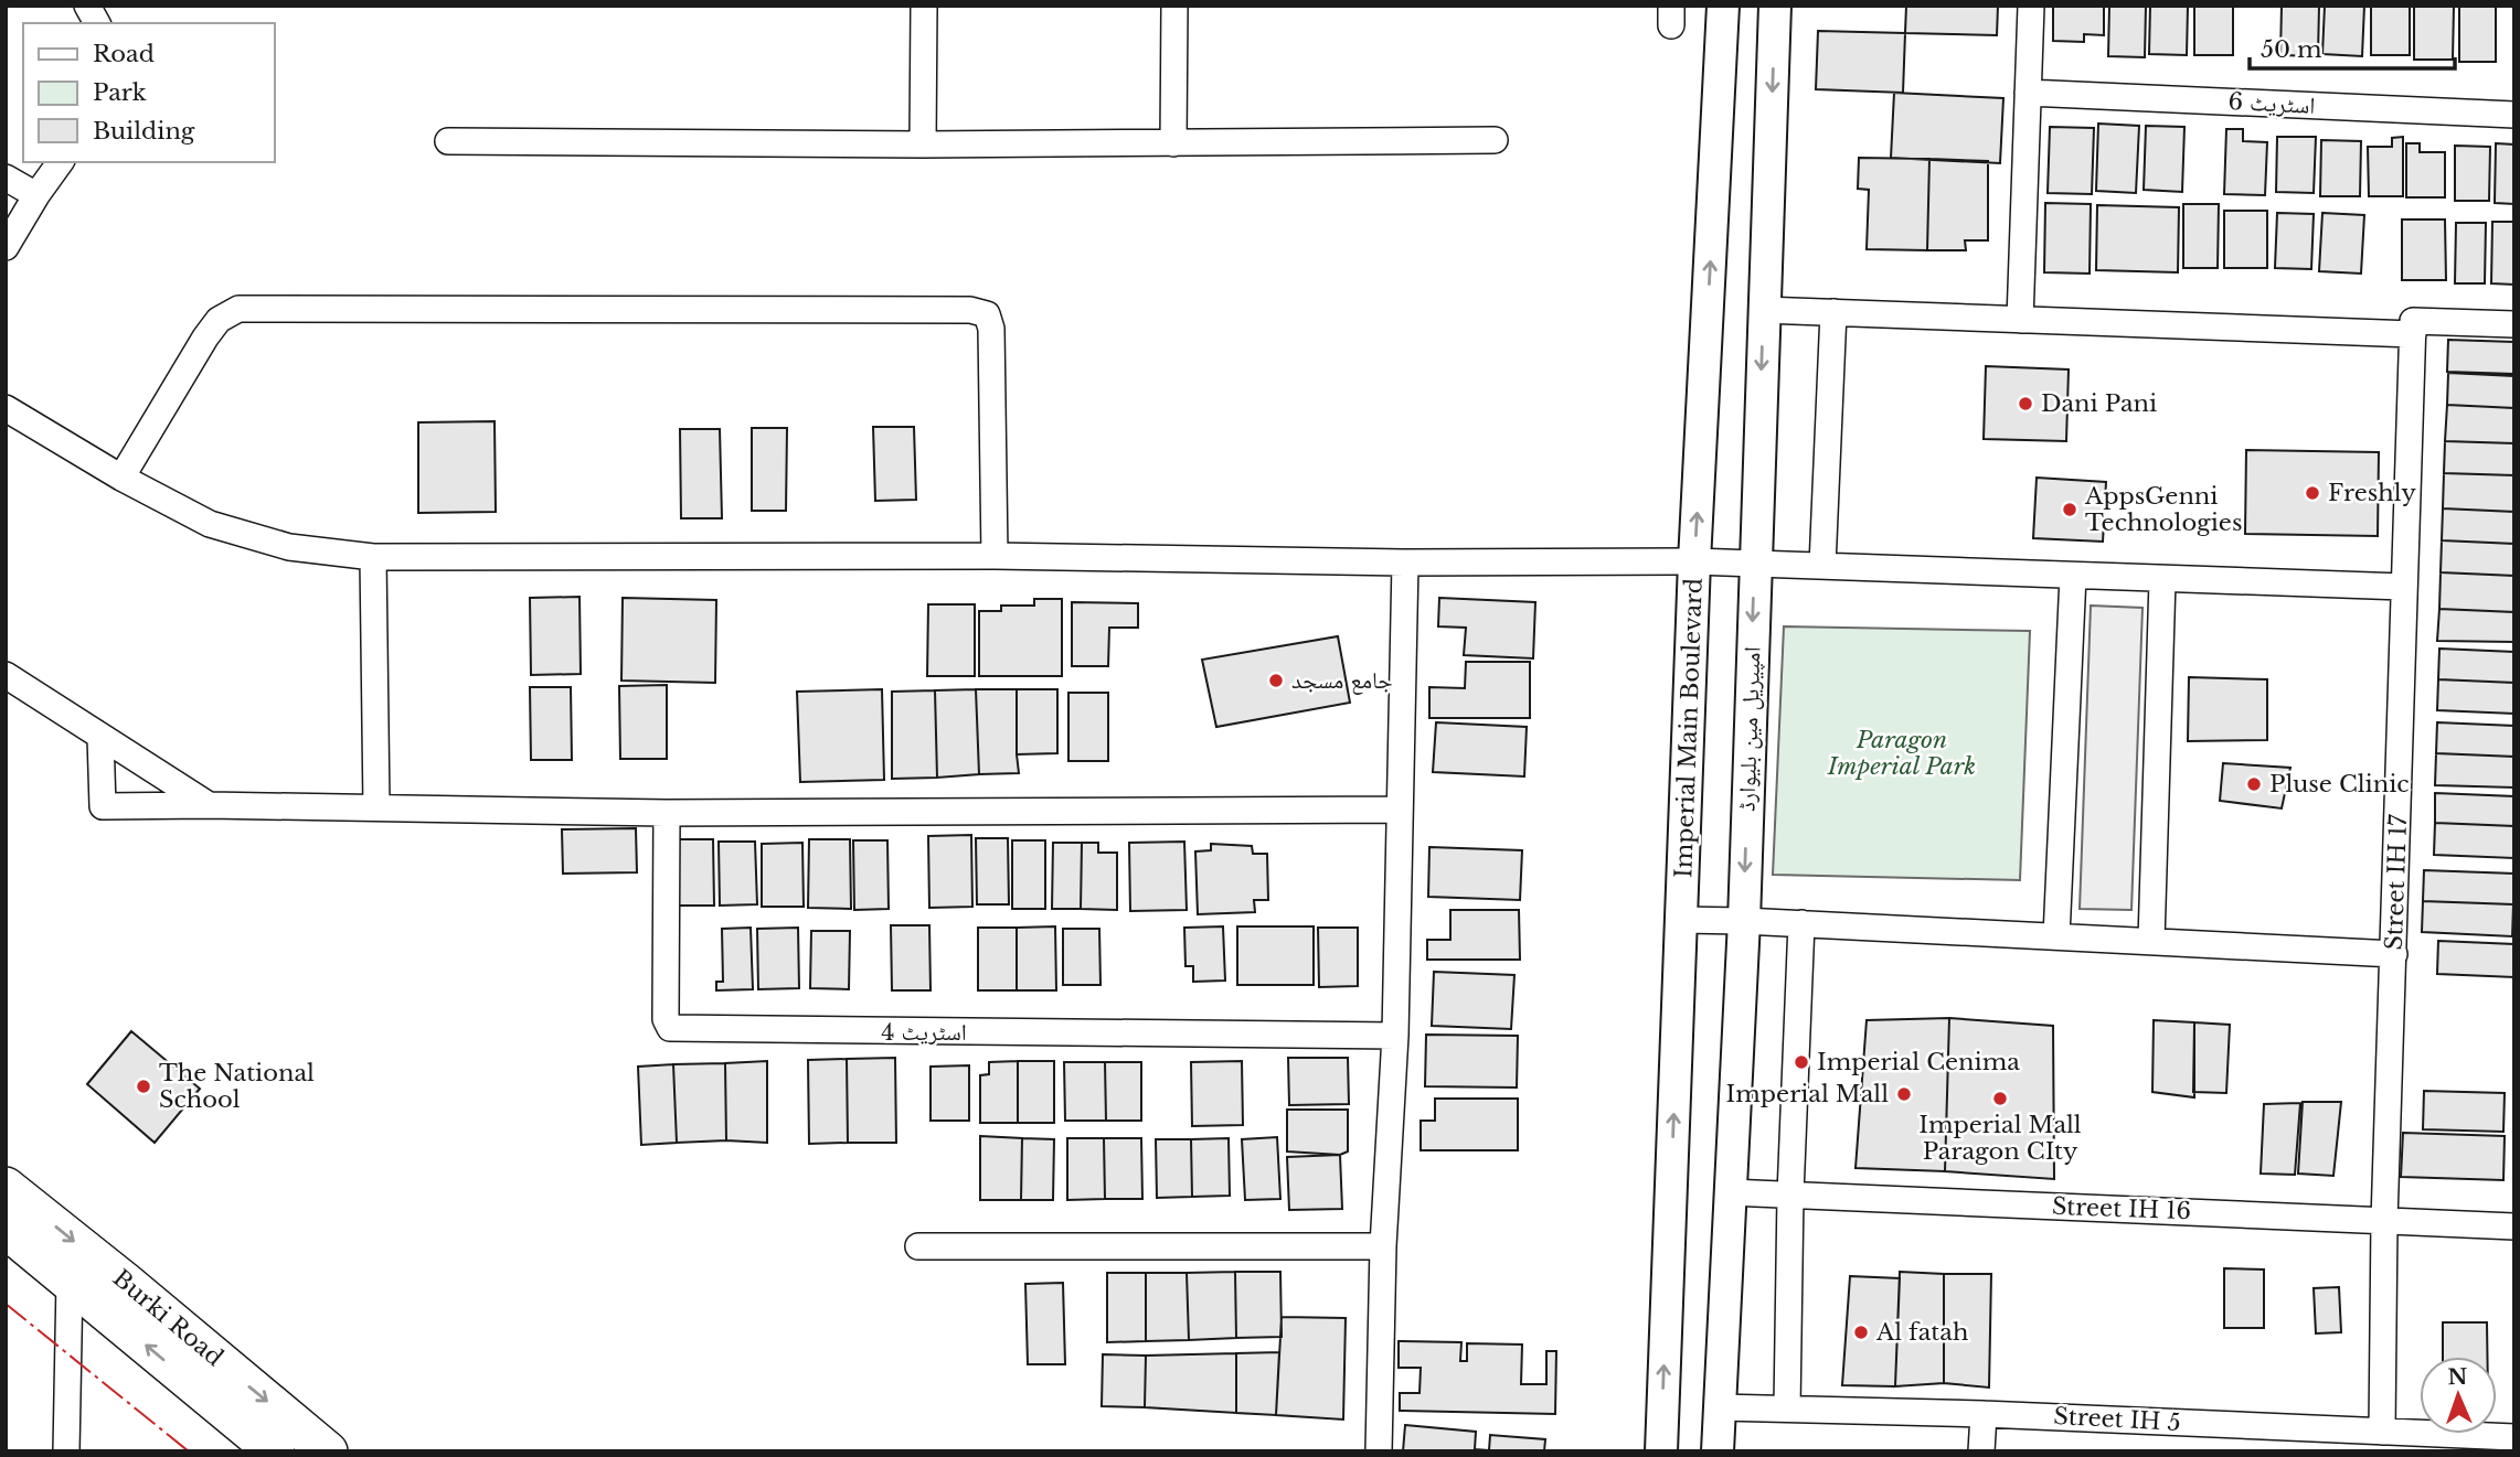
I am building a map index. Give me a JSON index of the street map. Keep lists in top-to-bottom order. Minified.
{"streets":{"main road":["Burki Road"],"street":["اسٹریٹ 6","Imperial Main Boulevard","امپیریل مین بلیوارڈ","Street IH 17","اسٹریٹ 4","Street IH 16","Street IH 5"]},"crossings":[["امپیریل مین بلیوارڈ","Street IH 16"],["امپیریل مین بلیوارڈ","Street IH 5"],["Street IH 17","Street IH 16"],["Street IH 17","Street IH 5"]],"parks":["Paragon Imperial Park"],"places":["Dani Pani","Freshly","AppsGenni Technologies","جامع مسجد","Pluse Clinic","Imperial Cenima","The National School","Imperial Mall","Imperial Mall Paragon CIty","Al fatah"],"legend":["Road","Park","Building"],"scale_bar":"50 m","north":"top"}
